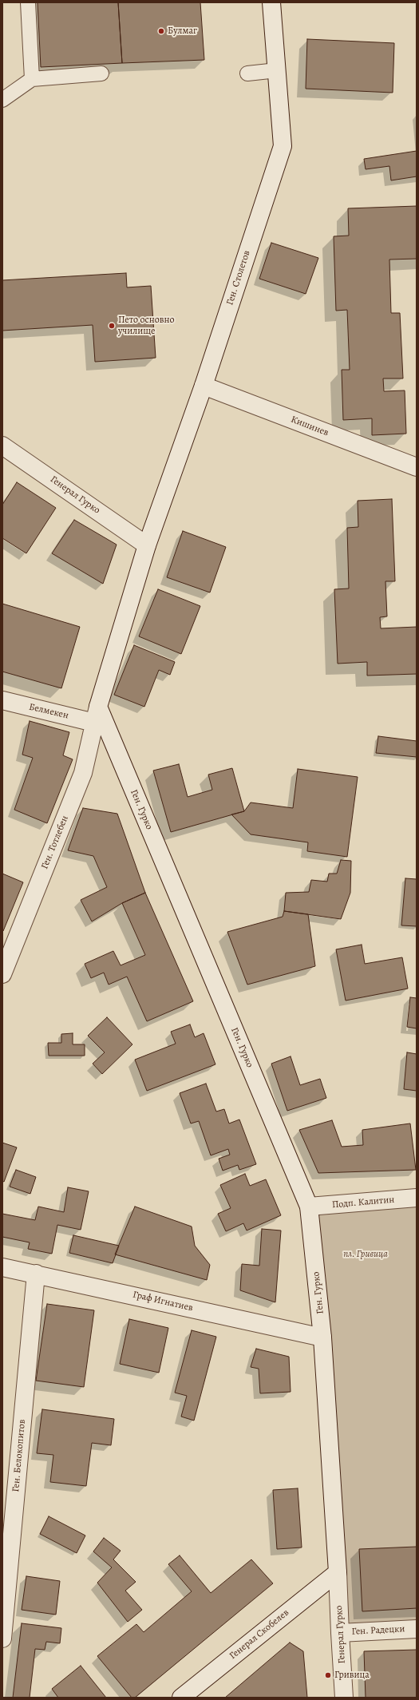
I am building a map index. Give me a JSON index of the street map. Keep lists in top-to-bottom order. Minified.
{"streets":{"street":["Ген. Столетов","Кишинев","Генерал Гурко","Белмекен","Ген. Гурко","Ген. Тотлебен","Подп. Калитин","Граф Игнатиев","Ген. Белокопитов","Ген. Радецки","Генерал Скобелев"]},"crossings":[["Ген. Столетов","Кишинев"],["Ген. Столетов","Генерал Гурко"],["Генерал Гурко","Ген. Гурко"],["Генерал Гурко","Ген. Радецки"],["Генерал Гурко","Генерал Скобелев"],["Белмекен","Ген. Гурко"],["Белмекен","Ген. Тотлебен"],["Ген. Гурко","Ген. Тотлебен"],["Ген. Гурко","Подп. Калитин"],["Ген. Гурко","Граф Игнатиев"],["Ген. Гурко","Генерал Скобелев"],["Граф Игнатиев","Ген. Белокопитов"]],"parks":["пл. Гривица"],"places":["Булмаг","Пето основно училище","Гривица"]}
